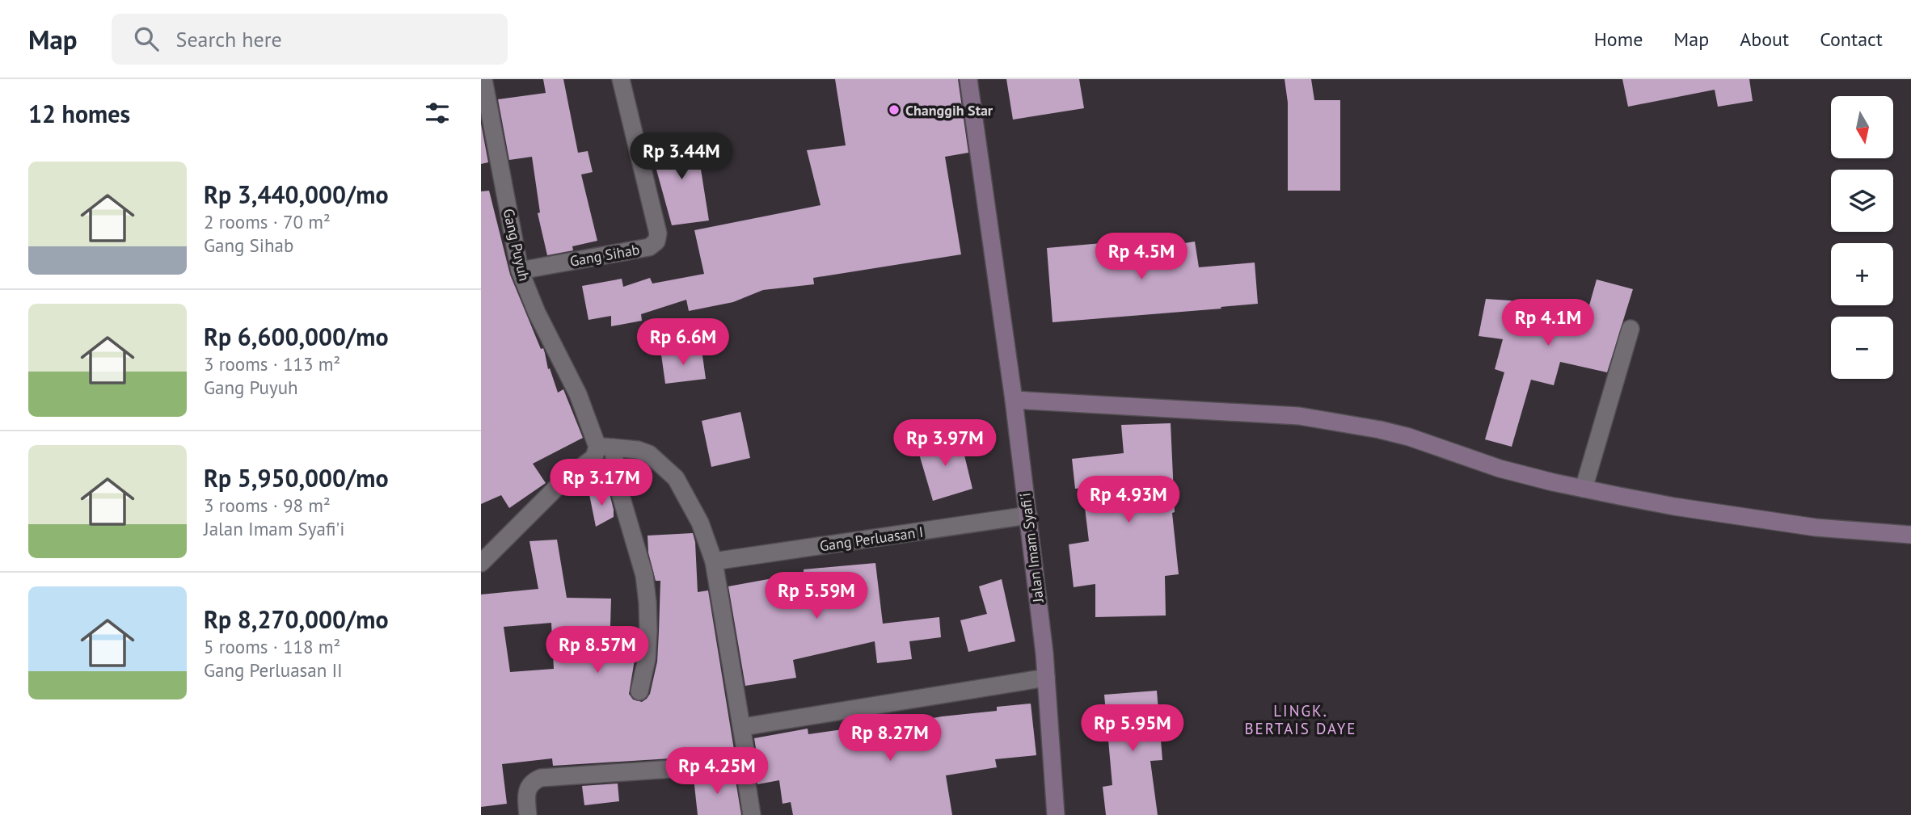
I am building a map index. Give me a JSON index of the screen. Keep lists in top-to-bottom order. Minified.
{"streets":{"street":["Gang Puyuh","Gang Sihab","Gang Perluasan I","Jalan Imam Syafi'i"]},"crossings":[["Gang Puyuh","Gang Sihab"],["Gang Perluasan I","Jalan Imam Syafi'i"]],"districts":["LINGK. BERTAIS DAYE"],"places":["Changgih Star"],"north":"bottom","page":{"header":"Map","search":"Search here","nav":["Home","Map","About","Contact"],"heading":"12 homes","map_buttons":["+","−"],"price":["Rp 3.44M","Rp 4.5M","Rp 4.1M","Rp 6.6M","Rp 3.97M","Rp 3.17M","Rp 4.93M","Rp 5.59M","Rp 8.57M","Rp 5.95M","Rp 8.27M","Rp 4.25M"],"list":[{"name":"Rp 3,440,000/mo","note":"2 rooms · 70 m² · Gang Sihab"},{"name":"Rp 6,600,000/mo","note":"3 rooms · 113 m² · Gang Puyuh"},{"name":"Rp 5,950,000/mo","note":"3 rooms · 98 m² · Jalan Imam Syafi'i"},{"name":"Rp 8,270,000/mo","note":"5 rooms · 118 m² · Gang Perluasan II"}]}}
